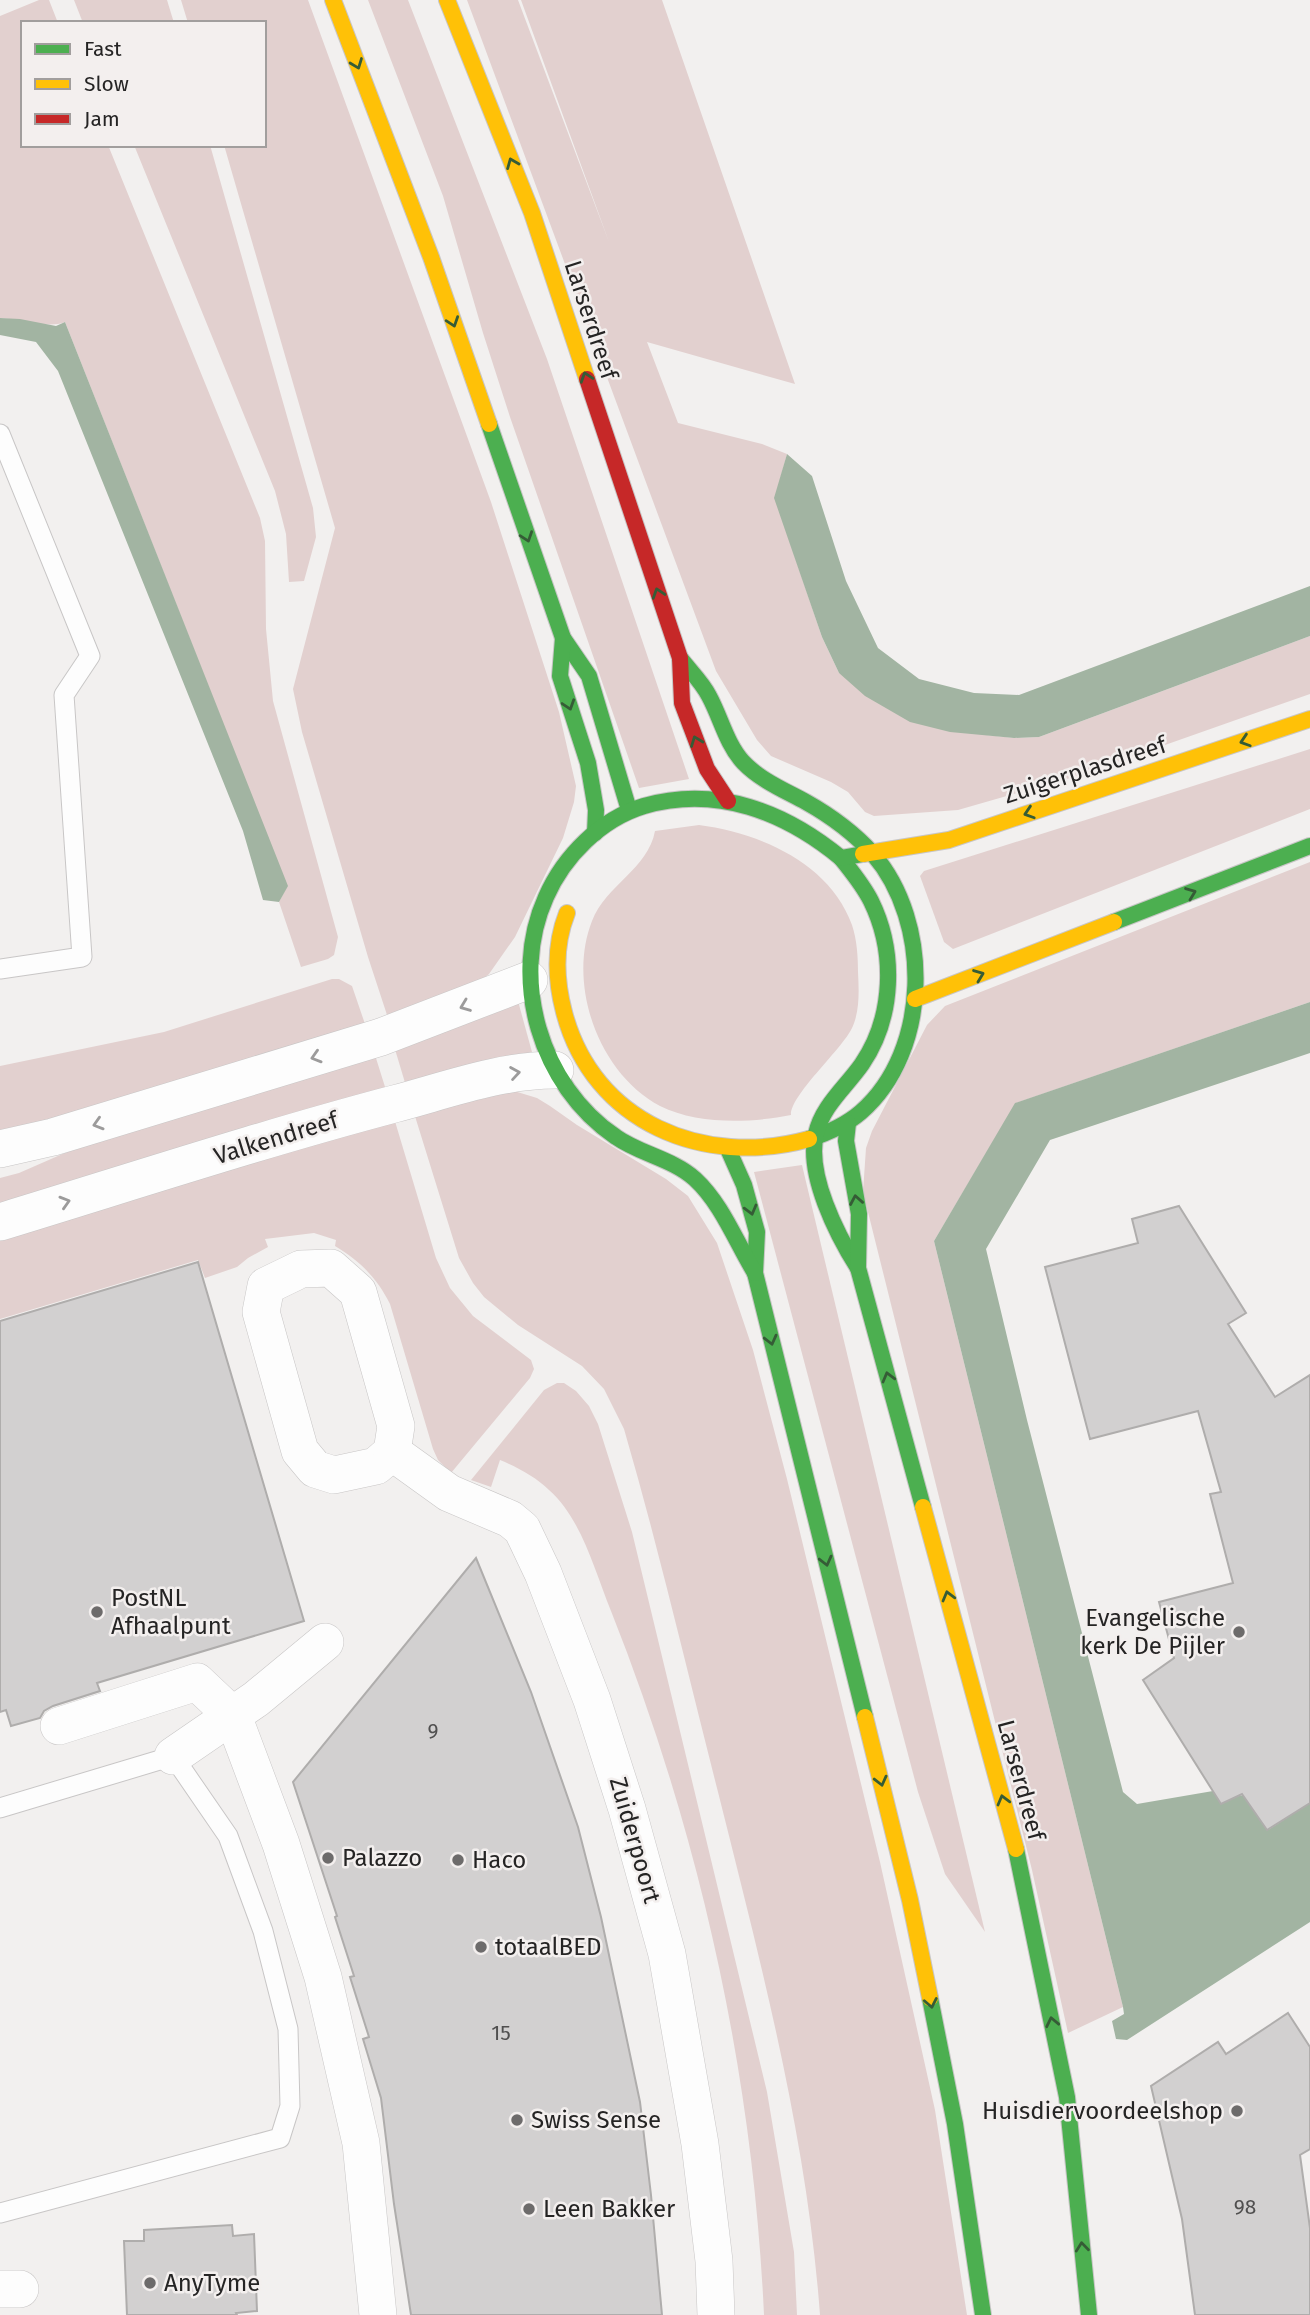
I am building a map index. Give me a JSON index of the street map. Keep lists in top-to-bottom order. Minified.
{"streets":{"main road":["Larserdreef","Zuigerplasdreef"],"street":["Valkendreef","Zuiderpoort"]},"crossings":[["Larserdreef","Zuigerplasdreef"]],"places":["PostNL Afhaalpunt","Evangelische kerk De Pijler","Palazzo","Haco","totaalBED","Huisdiervoordeelshop","Swiss Sense","Leen Bakker","AnyTyme"],"house_numbers":["9","15","98"],"legend":["Fast","Slow","Jam"]}
